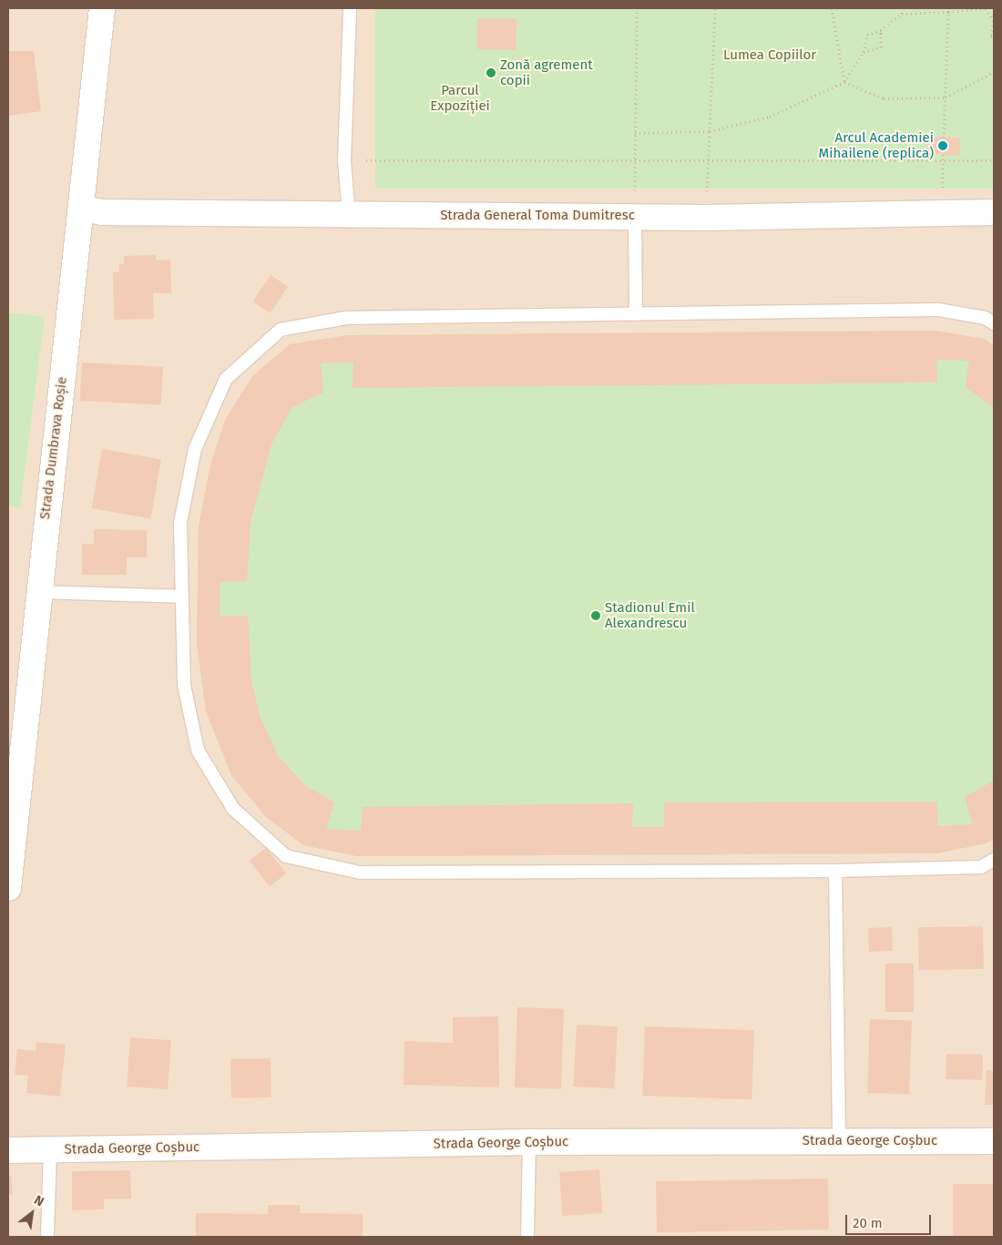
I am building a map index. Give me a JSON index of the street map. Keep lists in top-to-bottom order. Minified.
{"streets":{"street":["Strada General Toma Dumitresc","Strada Dumbrava Roșie","Strada George Coșbuc"]},"crossings":[["Strada General Toma Dumitresc","Strada Dumbrava Roșie"]],"parks":["Lumea Copiilor","Parcul Expoziției"],"places":["Zonă agrement copii","Arcul Academiei Mihailene (replica)","Stadionul Emil Alexandrescu"],"scale_bar":"20 m","north":"top right"}
